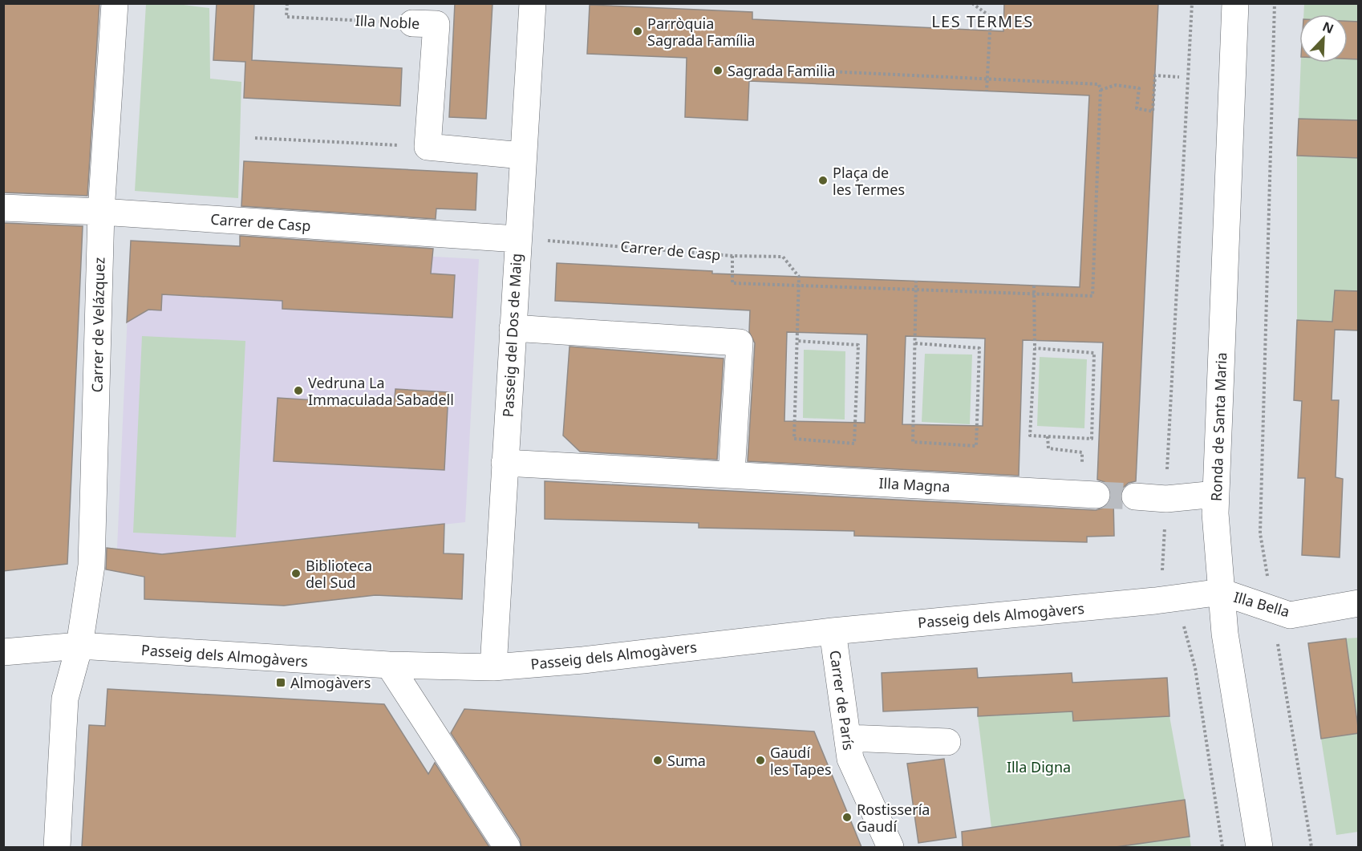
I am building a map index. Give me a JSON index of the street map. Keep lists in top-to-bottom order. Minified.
{"streets":{"street":["Illa Noble","Carrer de Casp","Carrer de Velázquez","Passeig del Dos de Maig","Ronda de Santa Maria","Illa Magna","Illa Bella","Passeig dels Almogàvers","Carrer de París"]},"crossings":[["Carrer de Casp","Carrer de Velázquez"],["Carrer de Casp","Passeig del Dos de Maig"],["Carrer de Velázquez","Passeig dels Almogàvers"],["Passeig del Dos de Maig","Illa Magna"],["Passeig del Dos de Maig","Passeig dels Almogàvers"],["Ronda de Santa Maria","Illa Bella"],["Ronda de Santa Maria","Passeig dels Almogàvers"],["Illa Bella","Passeig dels Almogàvers"],["Passeig dels Almogàvers","Carrer de París"]],"districts":["LES TERMES"],"parks":["Illa Digna"],"places":{"other":["Parròquia Sagrada Família","Sagrada Familia","Plaça de les Termes","Vedruna La Immaculada Sabadell","Biblioteca del Sud","Suma","Gaudí les Tapes","Rostissería Gaudí"],"transit":["Almogàvers"]},"north":"top right"}
